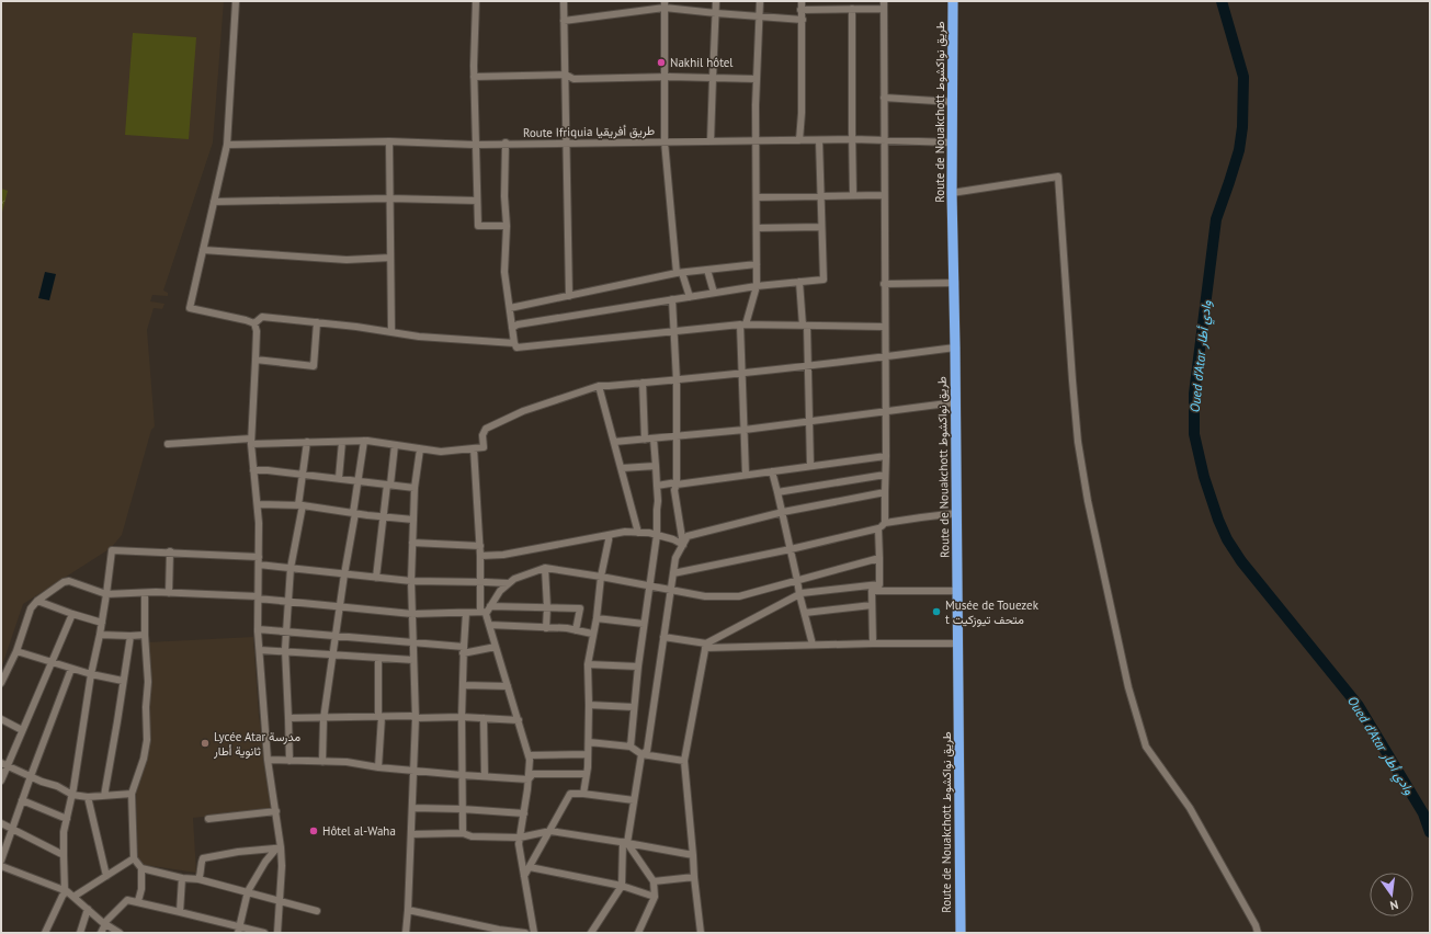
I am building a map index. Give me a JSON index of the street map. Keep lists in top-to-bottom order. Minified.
{"streets":{"highway":["Route de Nouakchott طريق نواكشوط"],"street":["Route Ifriquia طريق أفريقيا"]},"crossings":[["Route de Nouakchott طريق نواكشوط","Route Ifriquia طريق أفريقيا"]],"water":["Oued d'Atar وادي أطار"],"places":["Nakhil hôtel","Musée de Touezek t متحف تيوزكيت","Lycée Atar مدرسة ثانوية أطار","Hôtel al-Waha"],"north":"bottom"}
